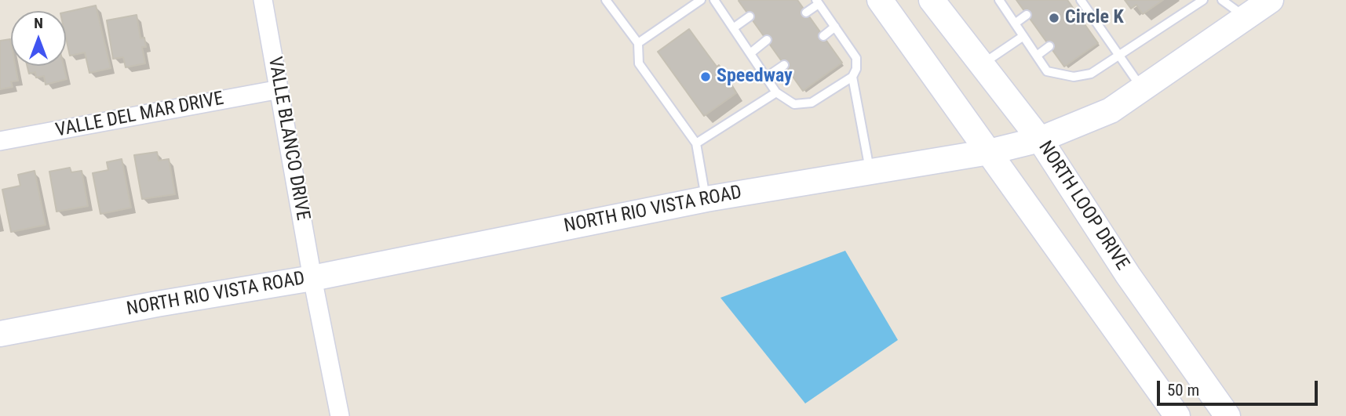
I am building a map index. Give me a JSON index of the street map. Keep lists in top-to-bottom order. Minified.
{"streets":{"street":["VALLE DEL MAR DRIVE","VALLE BLANCO DRIVE","NORTH LOOP DRIVE","NORTH RIO VISTA ROAD"]},"crossings":[["VALLE DEL MAR DRIVE","VALLE BLANCO DRIVE"],["VALLE BLANCO DRIVE","NORTH RIO VISTA ROAD"],["NORTH LOOP DRIVE","NORTH RIO VISTA ROAD"]],"places":["Circle K","Speedway"],"scale_bar":"50 m","north":"top"}
